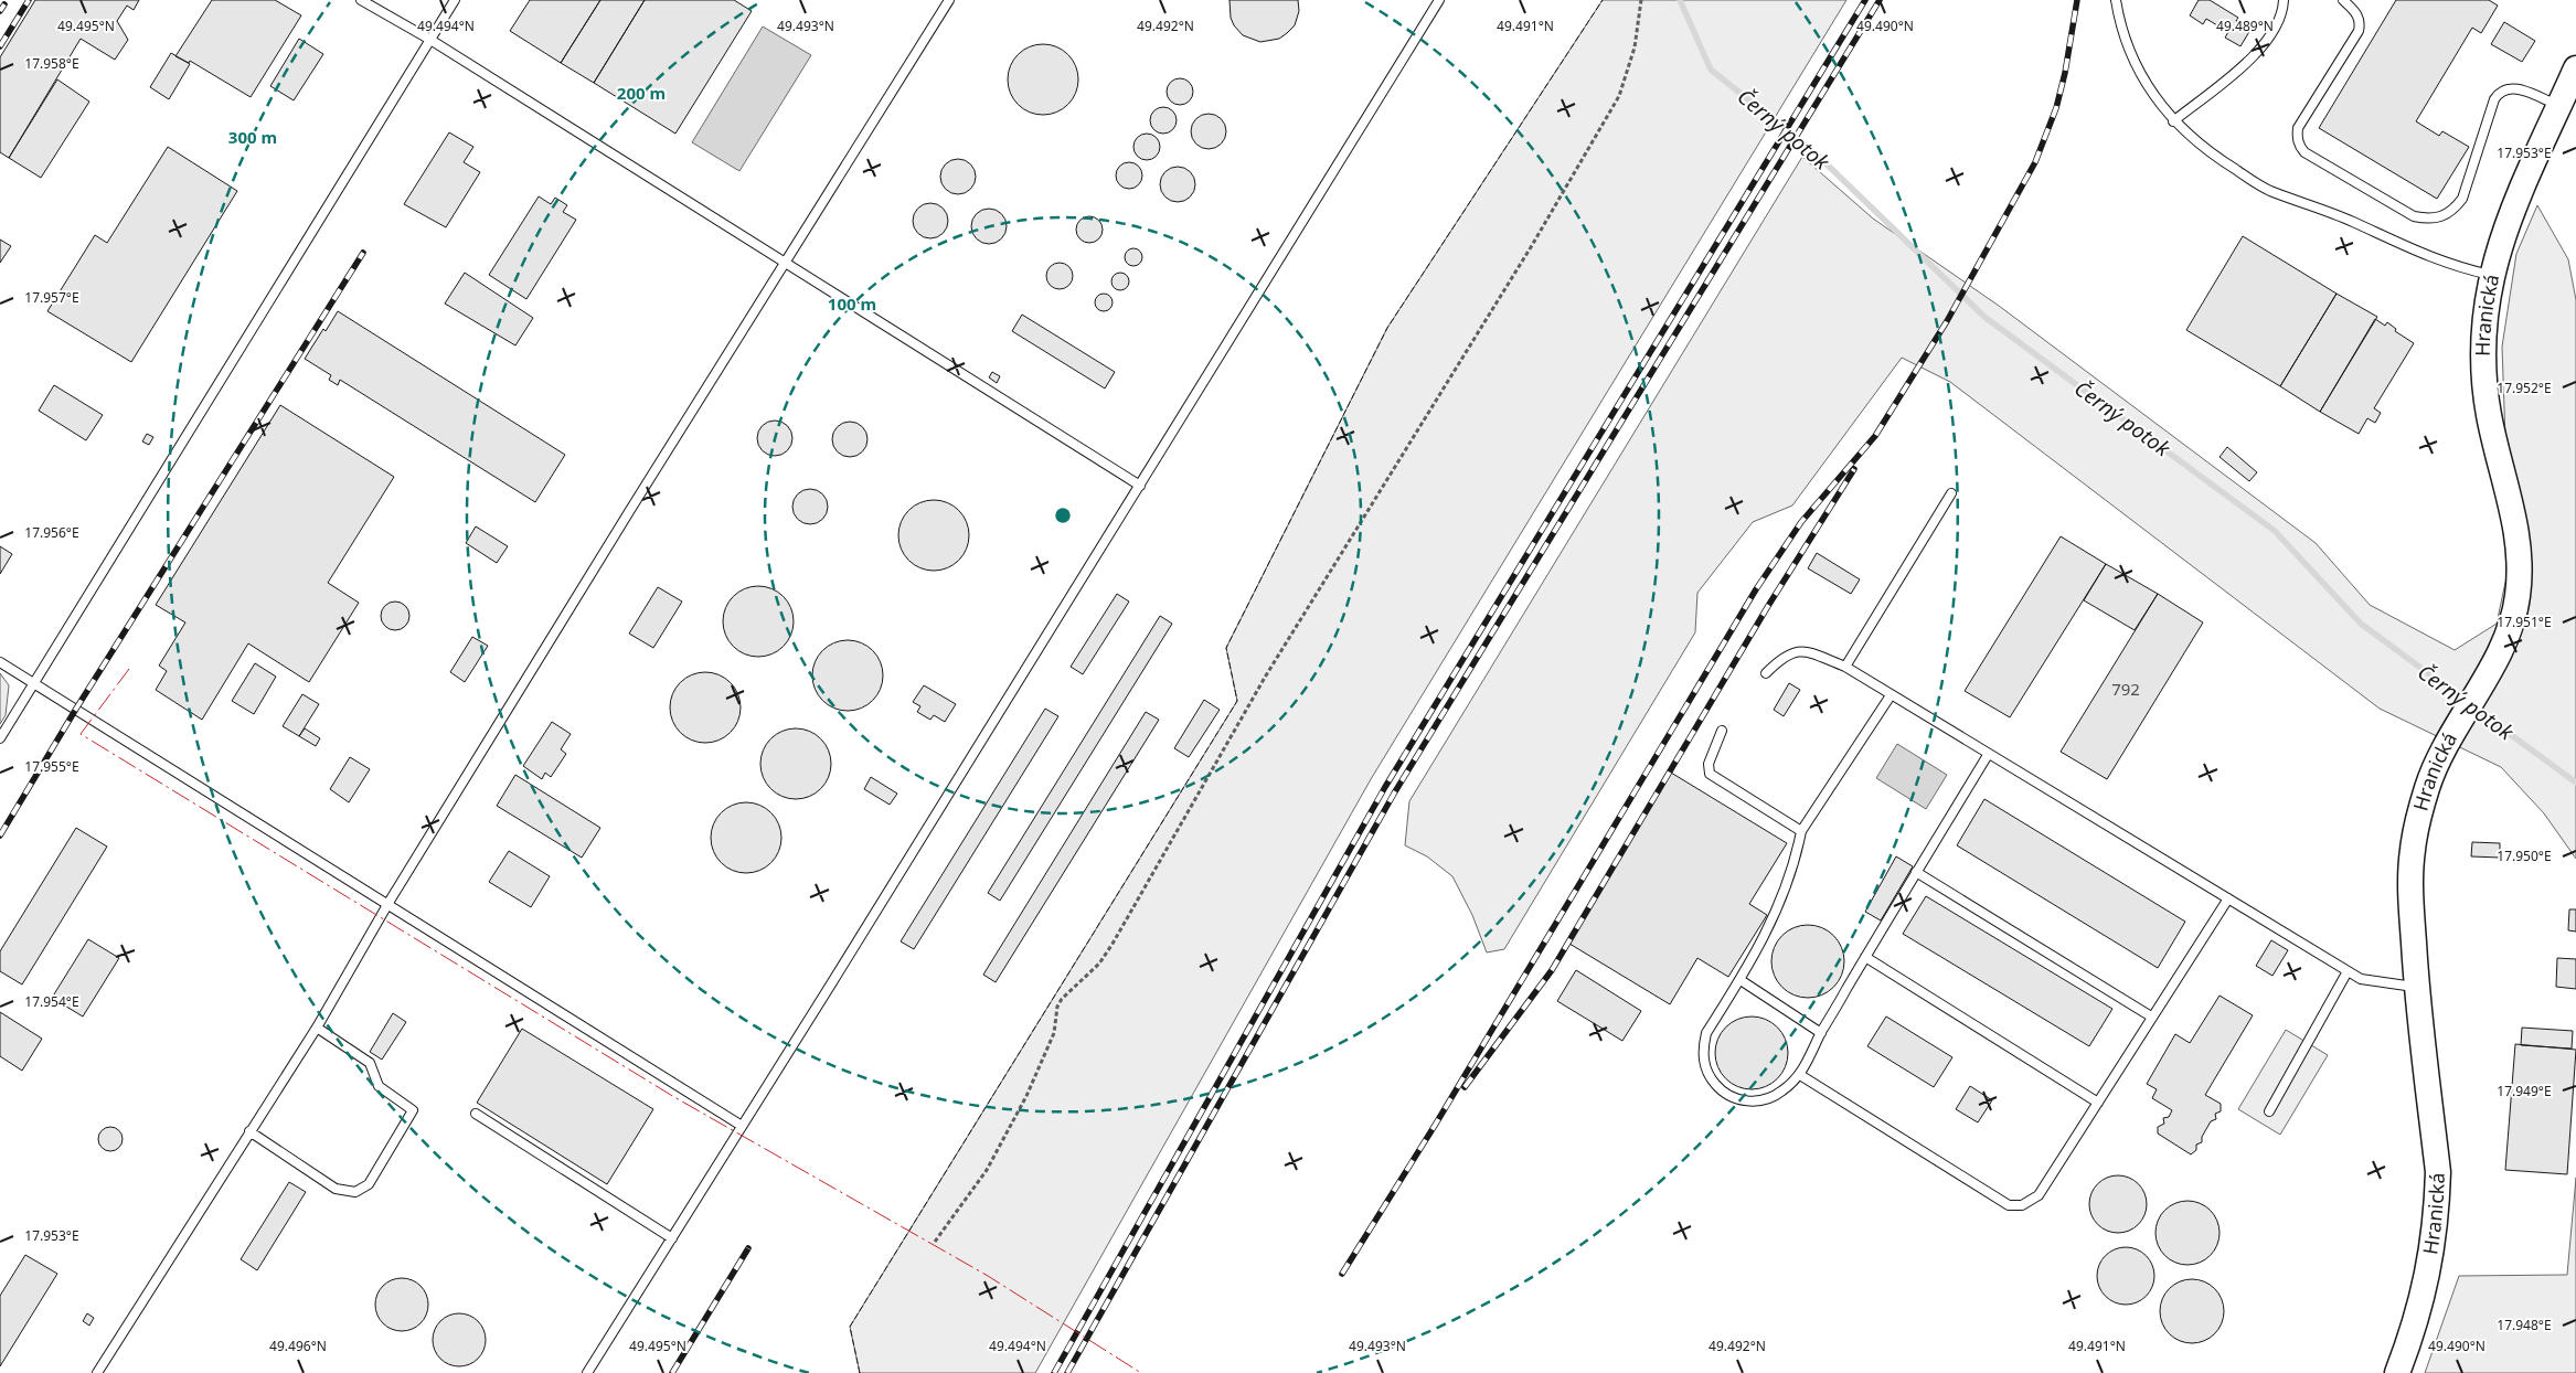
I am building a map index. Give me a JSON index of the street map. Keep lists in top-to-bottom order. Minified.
{"streets":{"street":["Hranická"]},"water":["Černý potok"],"house_numbers":["792"],"coordinates":["49.495°N","49.494°N","49.493°N","49.492°N","49.491°N","49.490°N","49.489°N","17.958°E","17.953°E","17.957°E","17.952°E","17.956°E","17.951°E","17.955°E","17.950°E","17.954°E","17.949°E","17.948°E","49.496°N"],"rings":["200 m","300 m","100 m"]}
